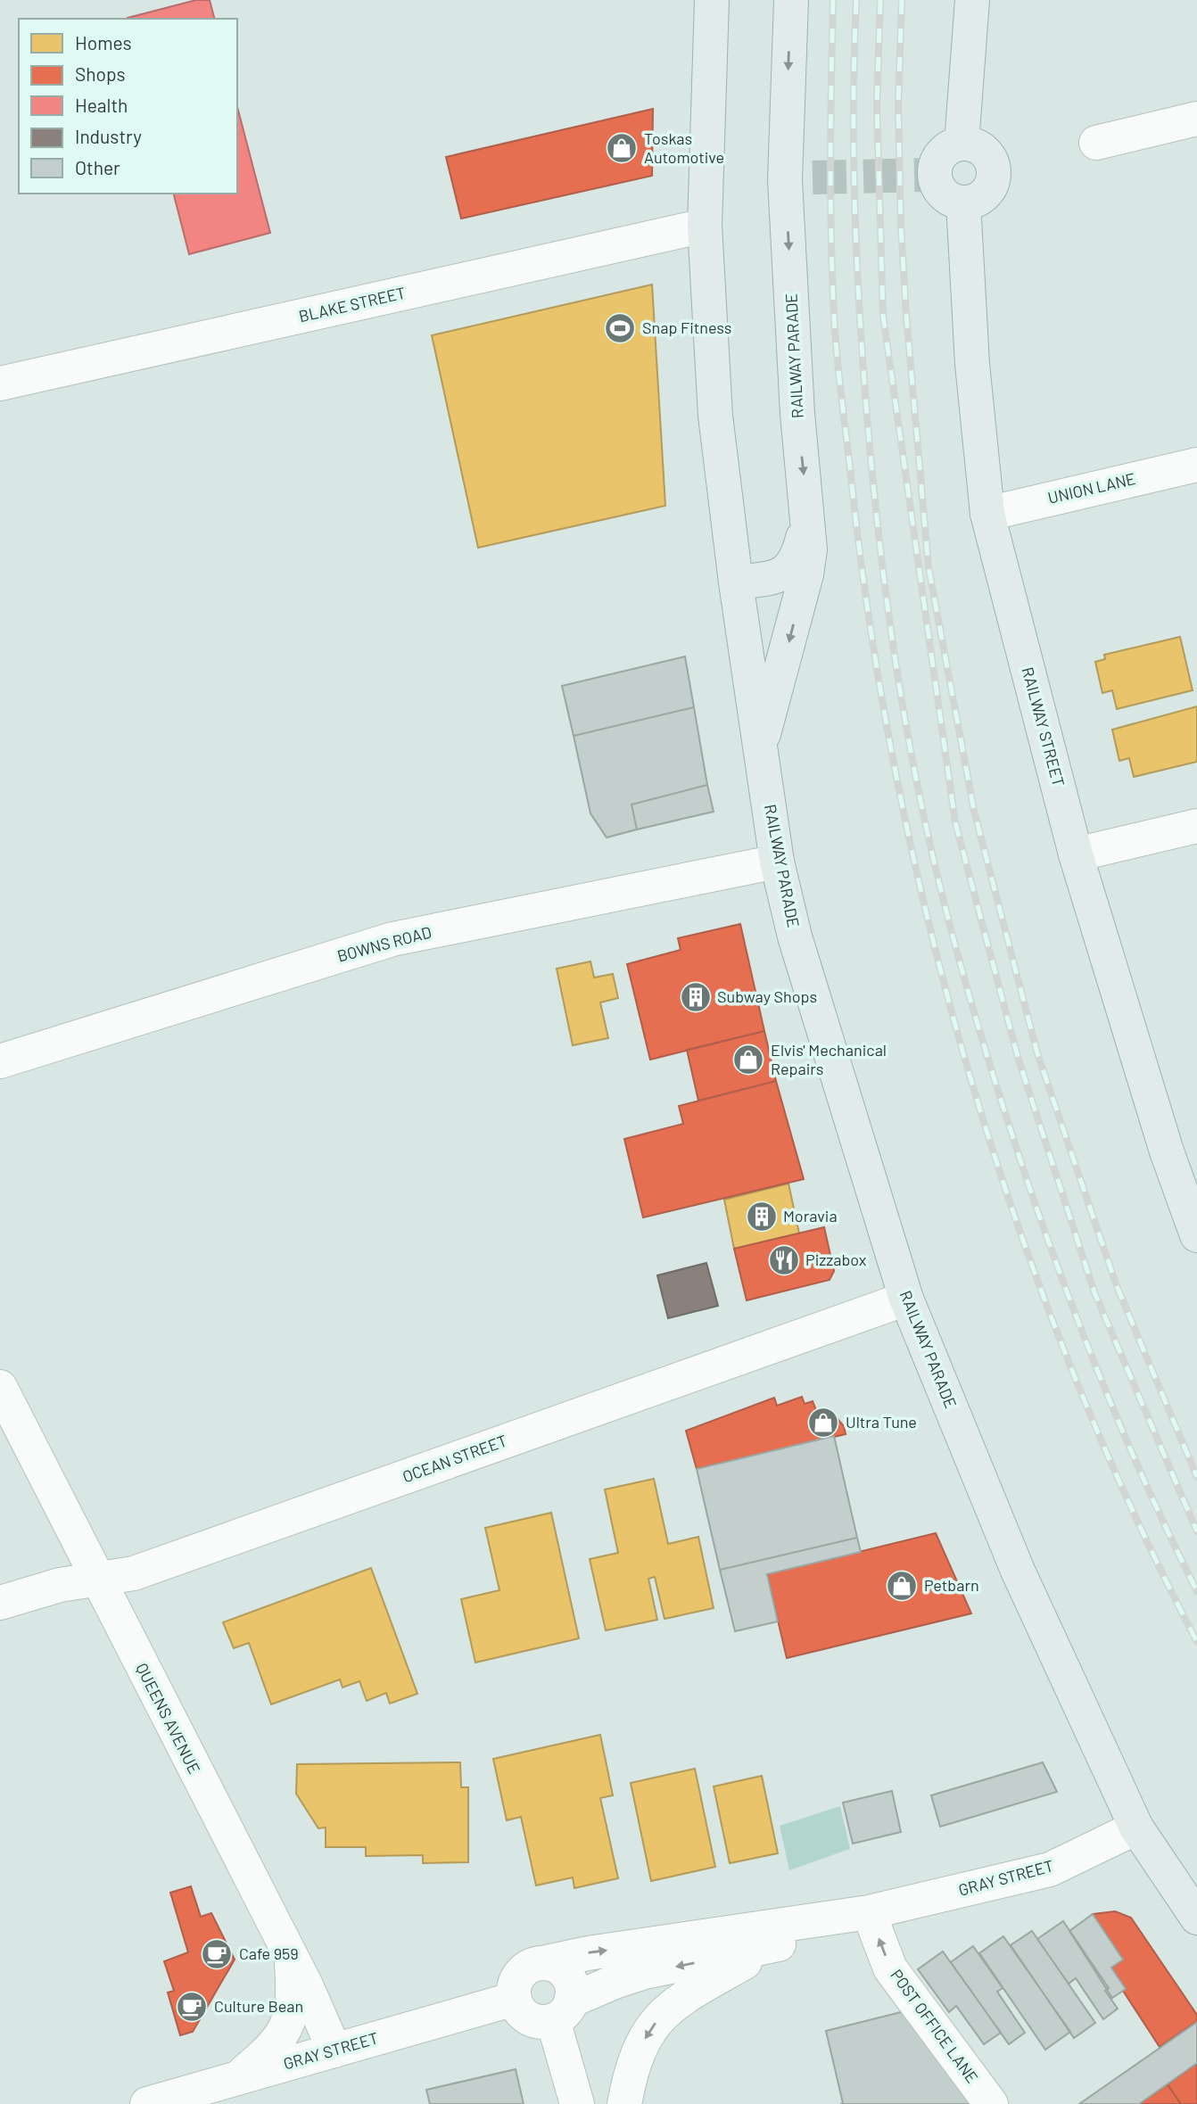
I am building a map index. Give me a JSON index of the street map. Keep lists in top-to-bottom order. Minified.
{"streets":{"main road":["RAILWAY PARADE","RAILWAY STREET"],"street":["BLAKE STREET","UNION LANE","BOWNS ROAD","OCEAN STREET","QUEENS AVENUE","GRAY STREET","POST OFFICE LANE"]},"crossings":[["BLAKE STREET","RAILWAY PARADE"],["RAILWAY PARADE","BOWNS ROAD"],["RAILWAY PARADE","OCEAN STREET"],["RAILWAY PARADE","GRAY STREET"],["UNION LANE","RAILWAY STREET"],["OCEAN STREET","QUEENS AVENUE"],["QUEENS AVENUE","GRAY STREET"],["GRAY STREET","POST OFFICE LANE"]],"one_way":["POST OFFICE LANE"],"places":{"shop":["Toskas Automotive","Elvis' Mechanical Repairs","Ultra Tune","Petbarn"],"sports":["Snap Fitness"],"building":["Subway Shops","Moravia"],"restaurant":["Pizzabox"],"cafe":["Cafe 959","Culture Bean"]},"legend":["Homes","Shops","Health","Industry","Other"]}
